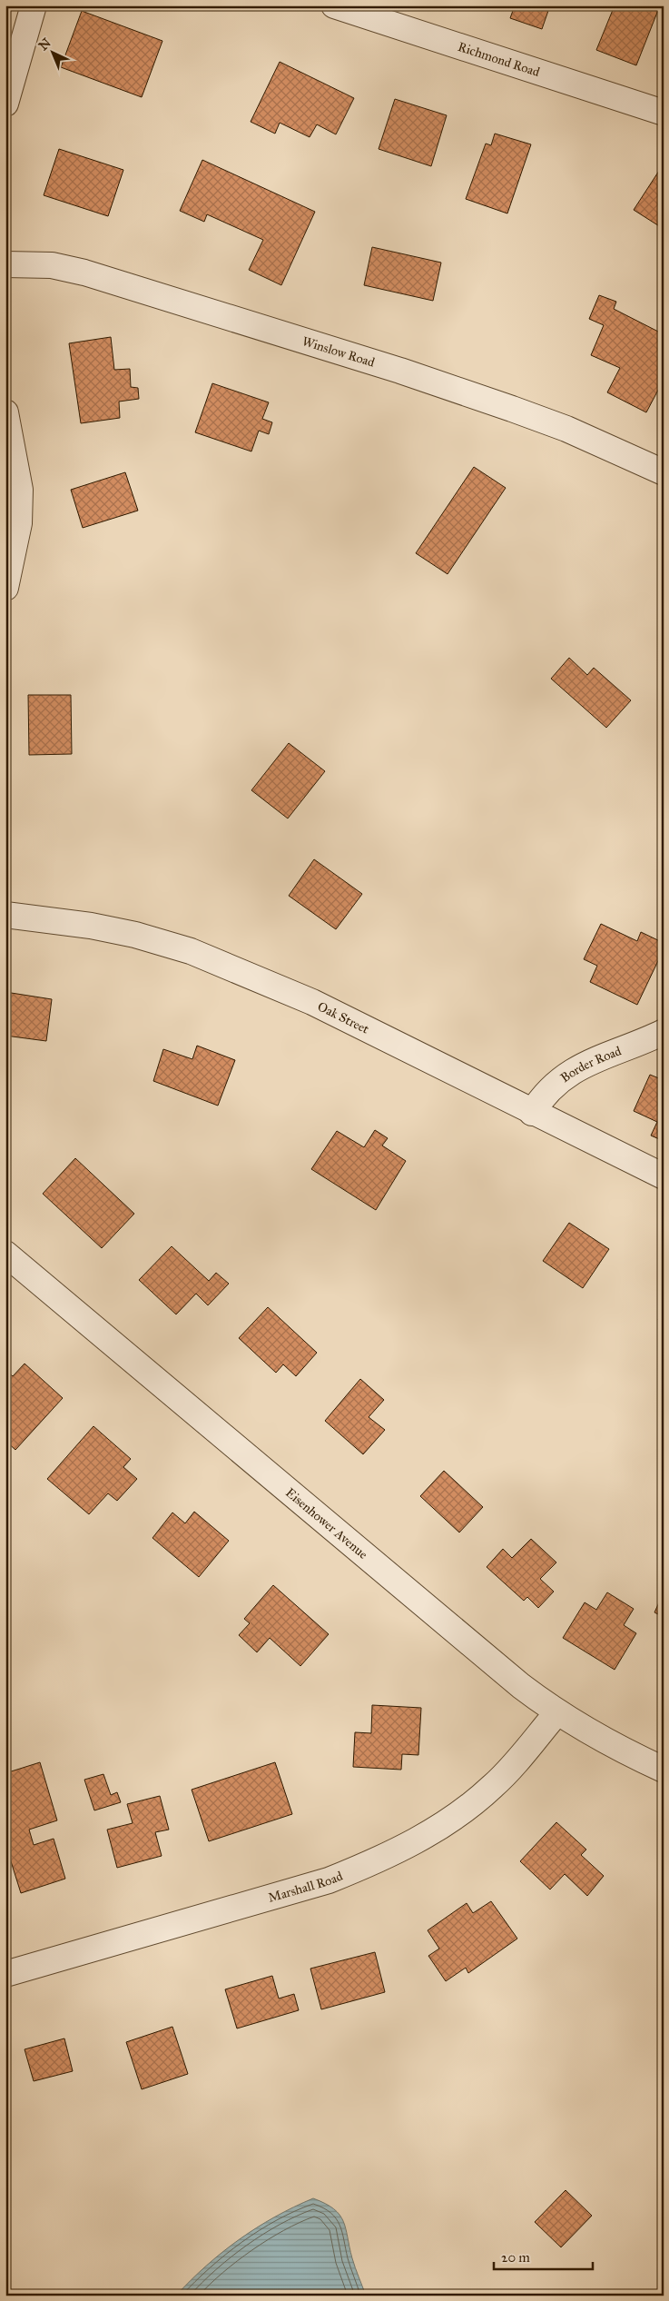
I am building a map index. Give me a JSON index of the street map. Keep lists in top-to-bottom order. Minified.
{"streets":{"street":["Richmond Road","Winslow Road","Oak Street","Border Road","Eisenhower Avenue","Marshall Road"]},"crossings":[["Oak Street","Border Road"],["Eisenhower Avenue","Marshall Road"]],"scale_bar":"20 m","north":"top left"}
